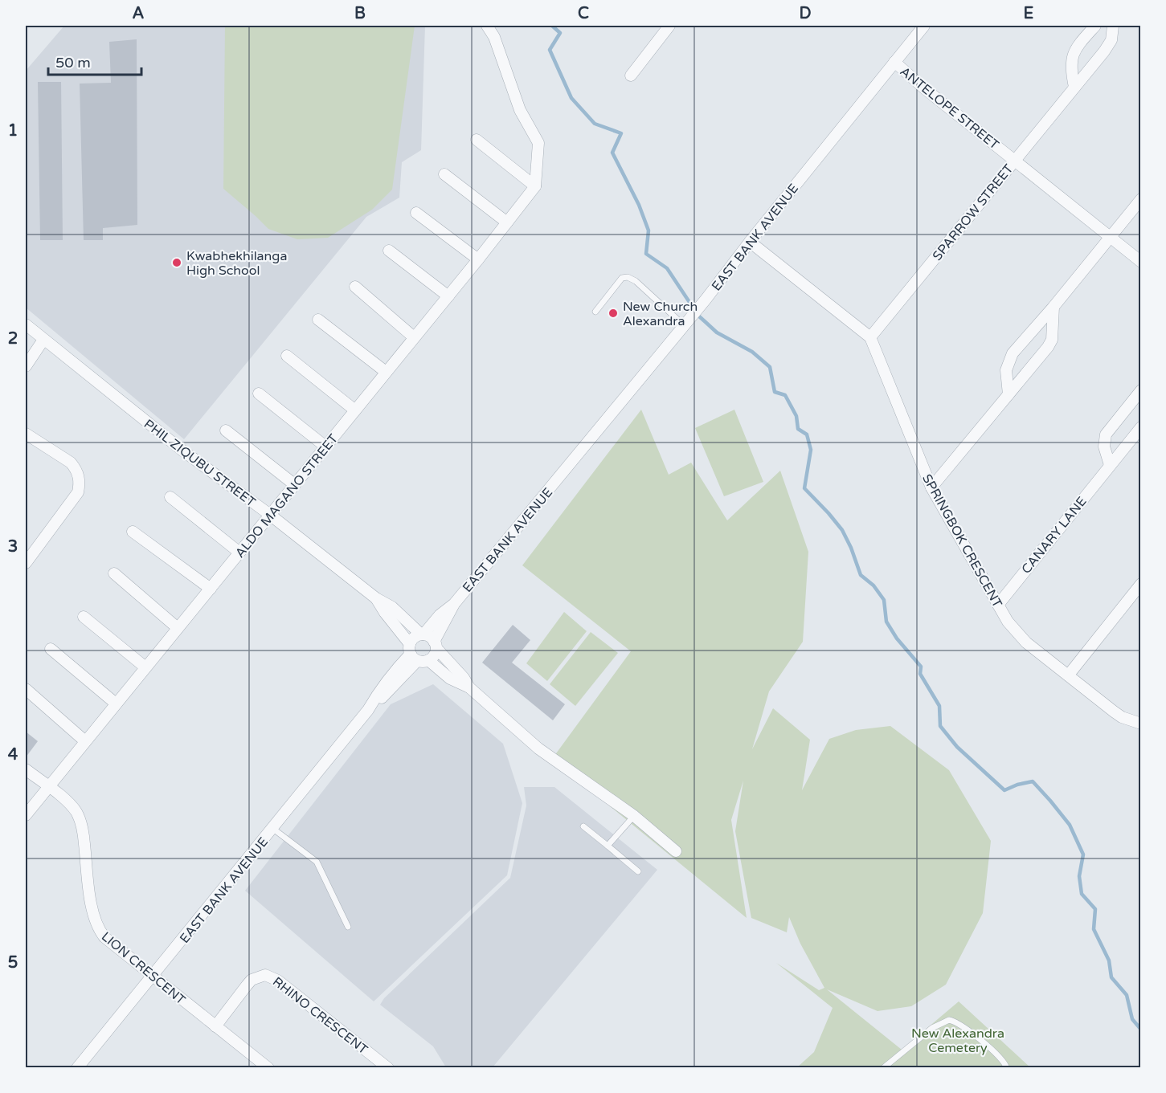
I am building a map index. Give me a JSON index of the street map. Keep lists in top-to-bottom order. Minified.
{"streets":{"street":["ANTELOPE STREET","SPARROW STREET","EAST BANK AVENUE","PHIL ZIQUBU STREET","ALDO MAGANO STREET","CANARY LANE","SPRINGBOK CRESCENT","LION CRESCENT","RHINO CRESCENT"]},"crossings":[["ANTELOPE STREET","SPARROW STREET"],["ANTELOPE STREET","EAST BANK AVENUE"],["SPARROW STREET","SPRINGBOK CRESCENT"],["EAST BANK AVENUE","PHIL ZIQUBU STREET"],["EAST BANK AVENUE","SPRINGBOK CRESCENT"],["EAST BANK AVENUE","LION CRESCENT"],["PHIL ZIQUBU STREET","ALDO MAGANO STREET"],["ALDO MAGANO STREET","LION CRESCENT"],["CANARY LANE","SPRINGBOK CRESCENT"],["LION CRESCENT","RHINO CRESCENT"]],"parks":["New Alexandra Cemetery"],"places":["Kwabhekhilanga High School","New Church Alexandra"],"scale_bar":"50 m","grid":{"columns":["A","B","C","D","E"],"rows":["1","2","3","4","5"]}}
